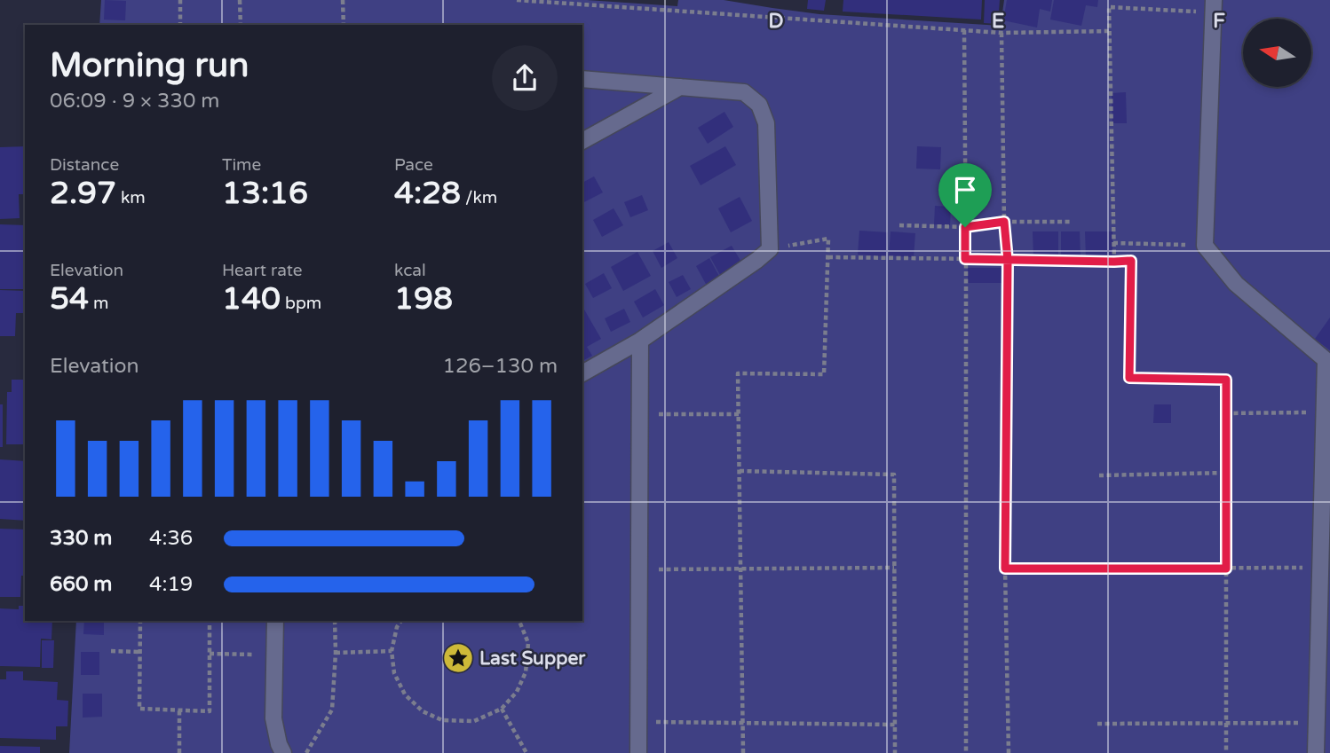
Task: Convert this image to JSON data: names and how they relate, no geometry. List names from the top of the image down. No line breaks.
{"places":{"place":["Last Supper"]},"north":"left","page":{"heading":["Morning run","06:09 · 9 × 330 m"],"stats":[["Distance","2.97 km"],["Time","13:16"],["Pace","4:28 /km"],["Elevation","54 m"],["Heart rate","140 bpm"],["kcal","198"]],"chart":["Elevation","126–130 m"],"list":[{"name":"330 m","note":"4:36"},{"name":"660 m","note":"4:19"}]},"grid":{"columns":["D","E","F"]}}
